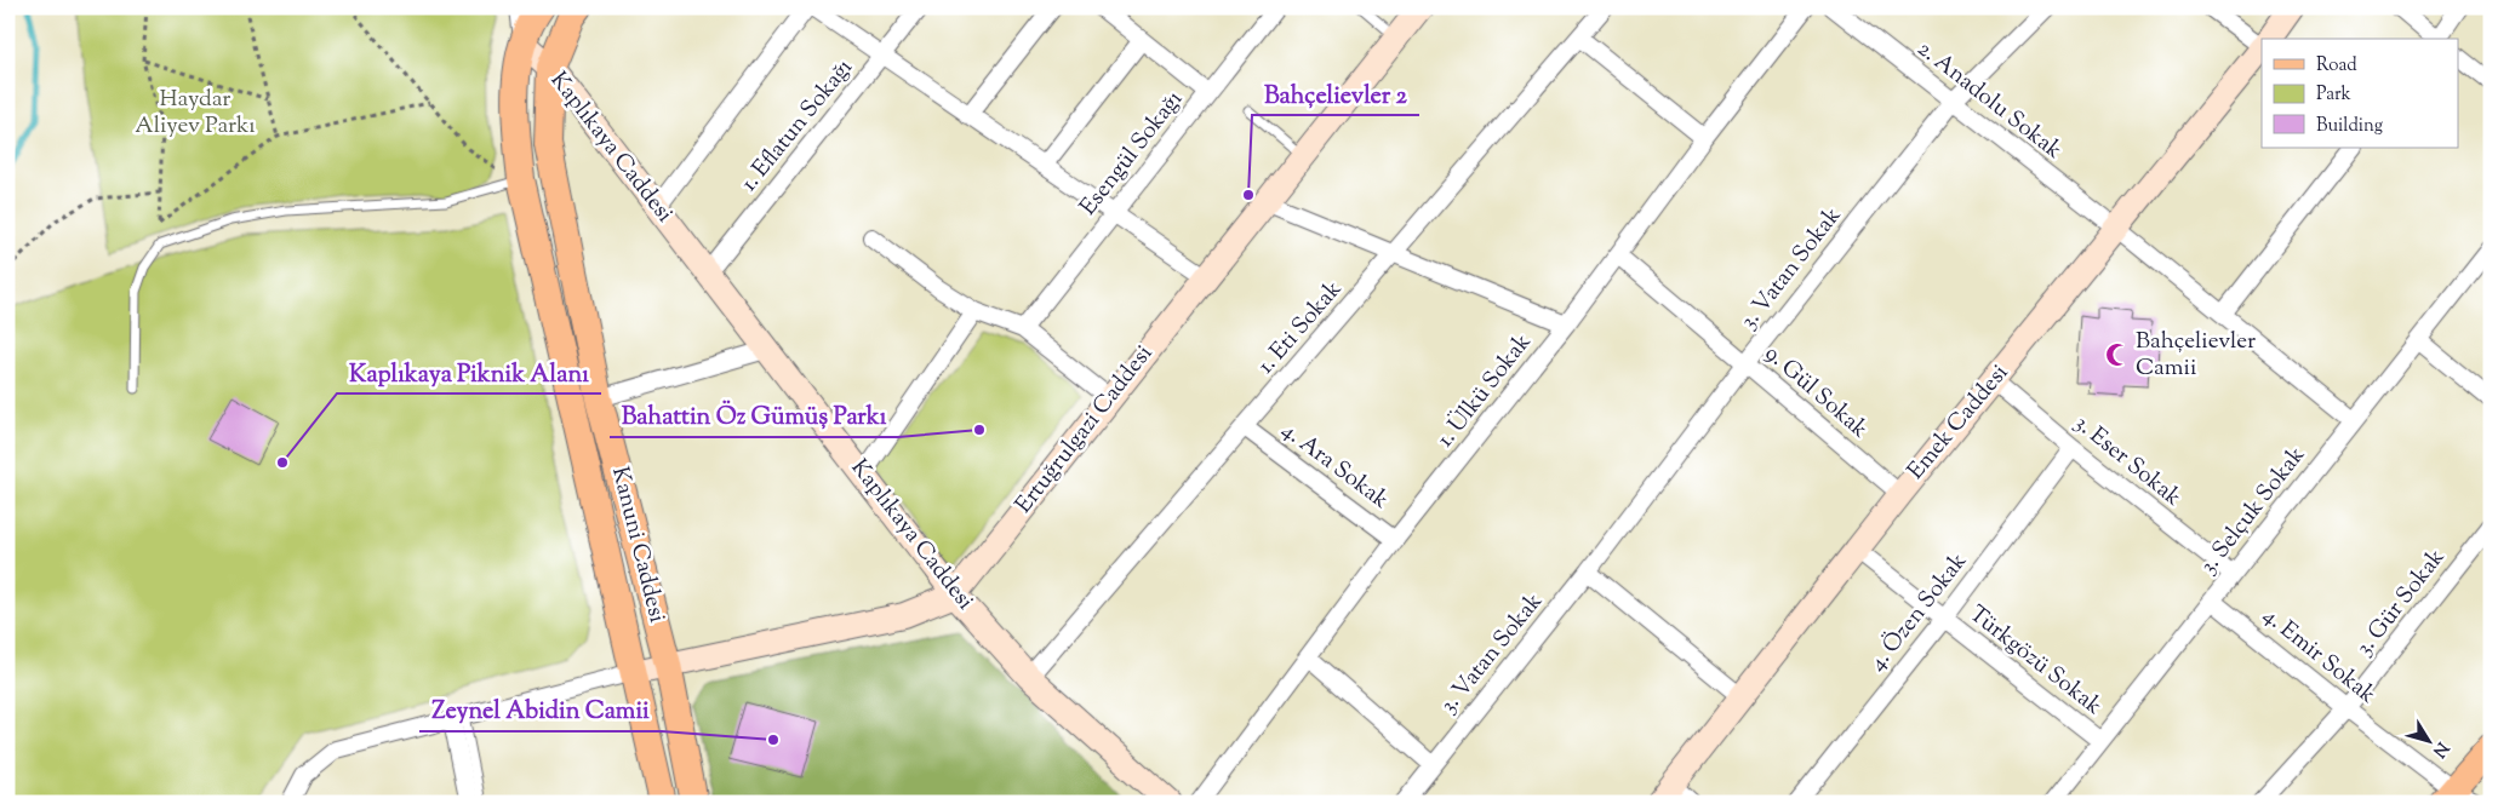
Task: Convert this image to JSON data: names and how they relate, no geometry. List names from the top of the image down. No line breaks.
{"streets":{"main road":["Kaplıkaya Caddesi","Emek Caddesi","Ertuğrulgazi Caddesi","Kanuni Caddesi"],"street":["2. Anadolu Sokak","1. Eflatun Sokağı","Esengül Sokağı","3. Vatan Sokak","1. Eti Sokak","1. Ülkü Sokak","9. Gül Sokak","3. Eser Sokak","4. Ara Sokak","3. Selçuk Sokak","3. Gür Sokak","4. Özen Sokak","4. Emir Sokak","Türkgözü Sokak"]},"crossings":[["2. Anadolu Sokak","3. Vatan Sokak"],["2. Anadolu Sokak","Emek Caddesi"],["2. Anadolu Sokak","3. Selçuk Sokak"],["1. Eflatun Sokağı","Kaplıkaya Caddesi"],["Kaplıkaya Caddesi","1. Eti Sokak"],["Kaplıkaya Caddesi","Ertuğrulgazi Caddesi"],["Kaplıkaya Caddesi","Kanuni Caddesi"],["3. Vatan Sokak","9. Gül Sokak"],["1. Eti Sokak","4. Ara Sokak"],["1. Ülkü Sokak","9. Gül Sokak"],["1. Ülkü Sokak","4. Ara Sokak"],["9. Gül Sokak","Emek Caddesi"],["Emek Caddesi","3. Eser Sokak"],["Emek Caddesi","Türkgözü Sokak"],["Ertuğrulgazi Caddesi","Kanuni Caddesi"],["3. Eser Sokak","3. Selçuk Sokak"],["3. Eser Sokak","4. Özen Sokak"],["3. Selçuk Sokak","4. Emir Sokak"],["3. Selçuk Sokak","Türkgözü Sokak"],["3. Gür Sokak","4. Emir Sokak"],["4. Özen Sokak","Türkgözü Sokak"]],"parks":["Haydar Aliyev Parkı"],"places":{"other":["Bahçelievler 2","Bahattin Öz Gümüş Parkı","Kaplıkaya Piknik Alanı","Zeynel Abidin Camii"],"mosque":["Bahçelievler Camii"]},"legend":["Road","Park","Building"],"north":"bottom right"}
